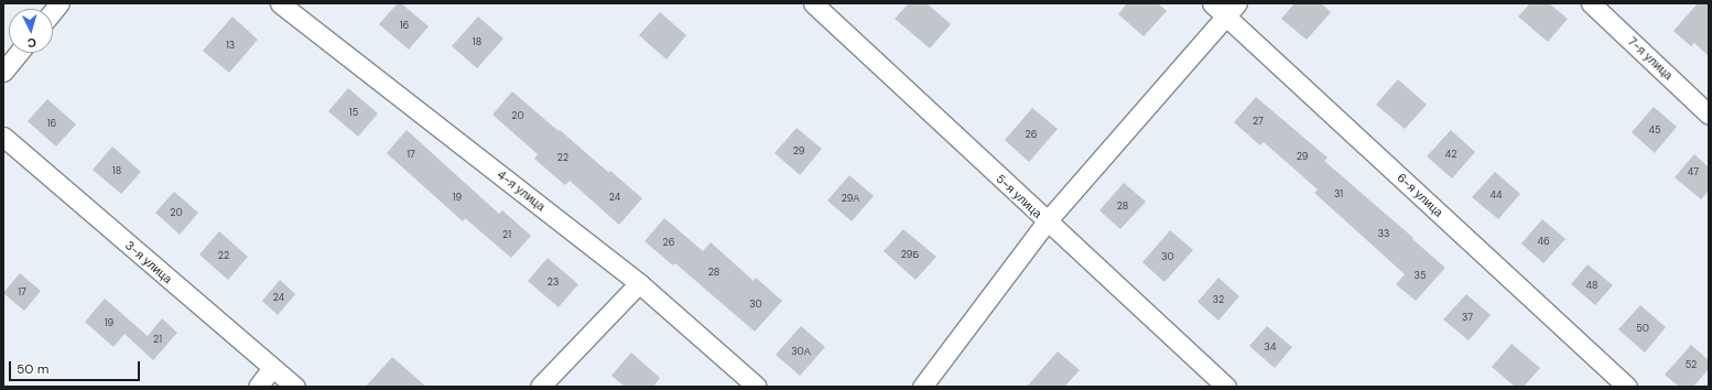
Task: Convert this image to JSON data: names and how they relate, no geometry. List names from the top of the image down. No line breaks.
{"streets":{"street":["7-я улица","4-я улица","6-я улица","5-я улица","3-я улица"]},"house_numbers":["16","18","13","15","20","27","16","45","26","29","17","42","29","22","18","47","31","44","19","24","29А","28","20","33","21","46","26","29Б","22","30","28","35","23","48","17","24","32","30","37","19","50","21","34","30А","52"],"scale_bar":"50 m","north":"bottom"}
